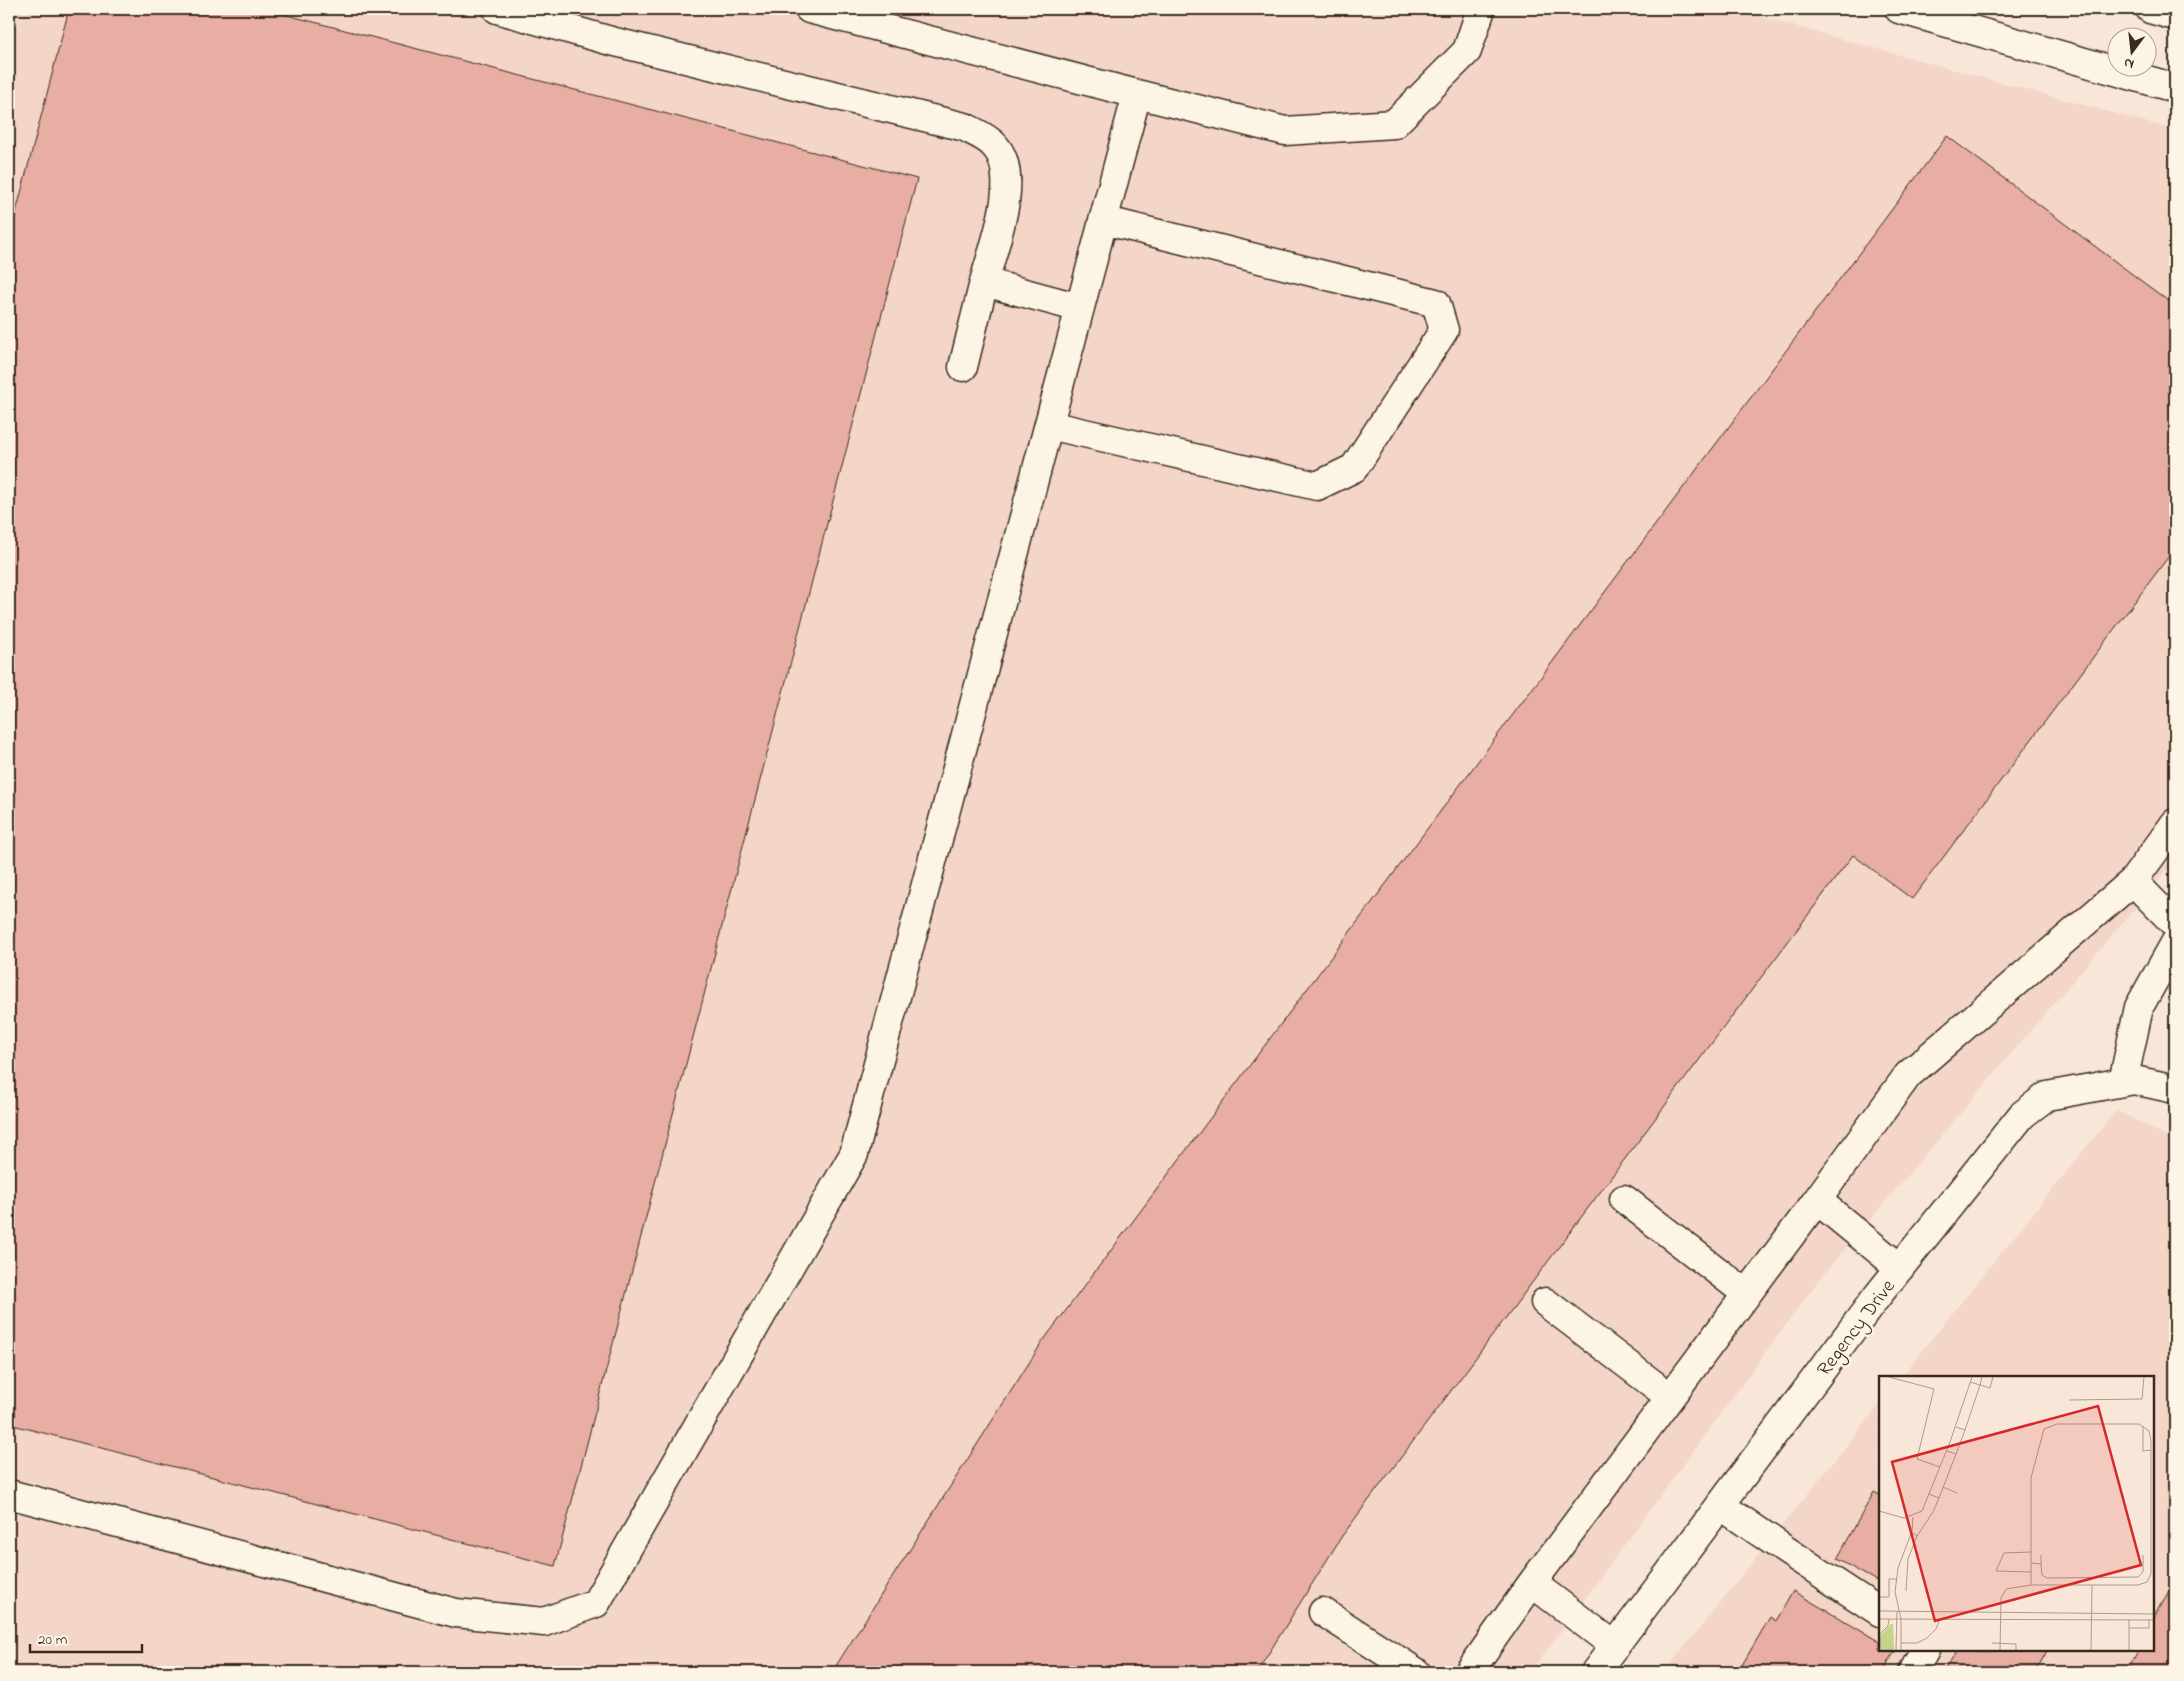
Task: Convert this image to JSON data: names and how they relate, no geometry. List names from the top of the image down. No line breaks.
{"streets":{"street":["Regency Drive"]},"scale_bar":"20 m","north":"bottom"}
